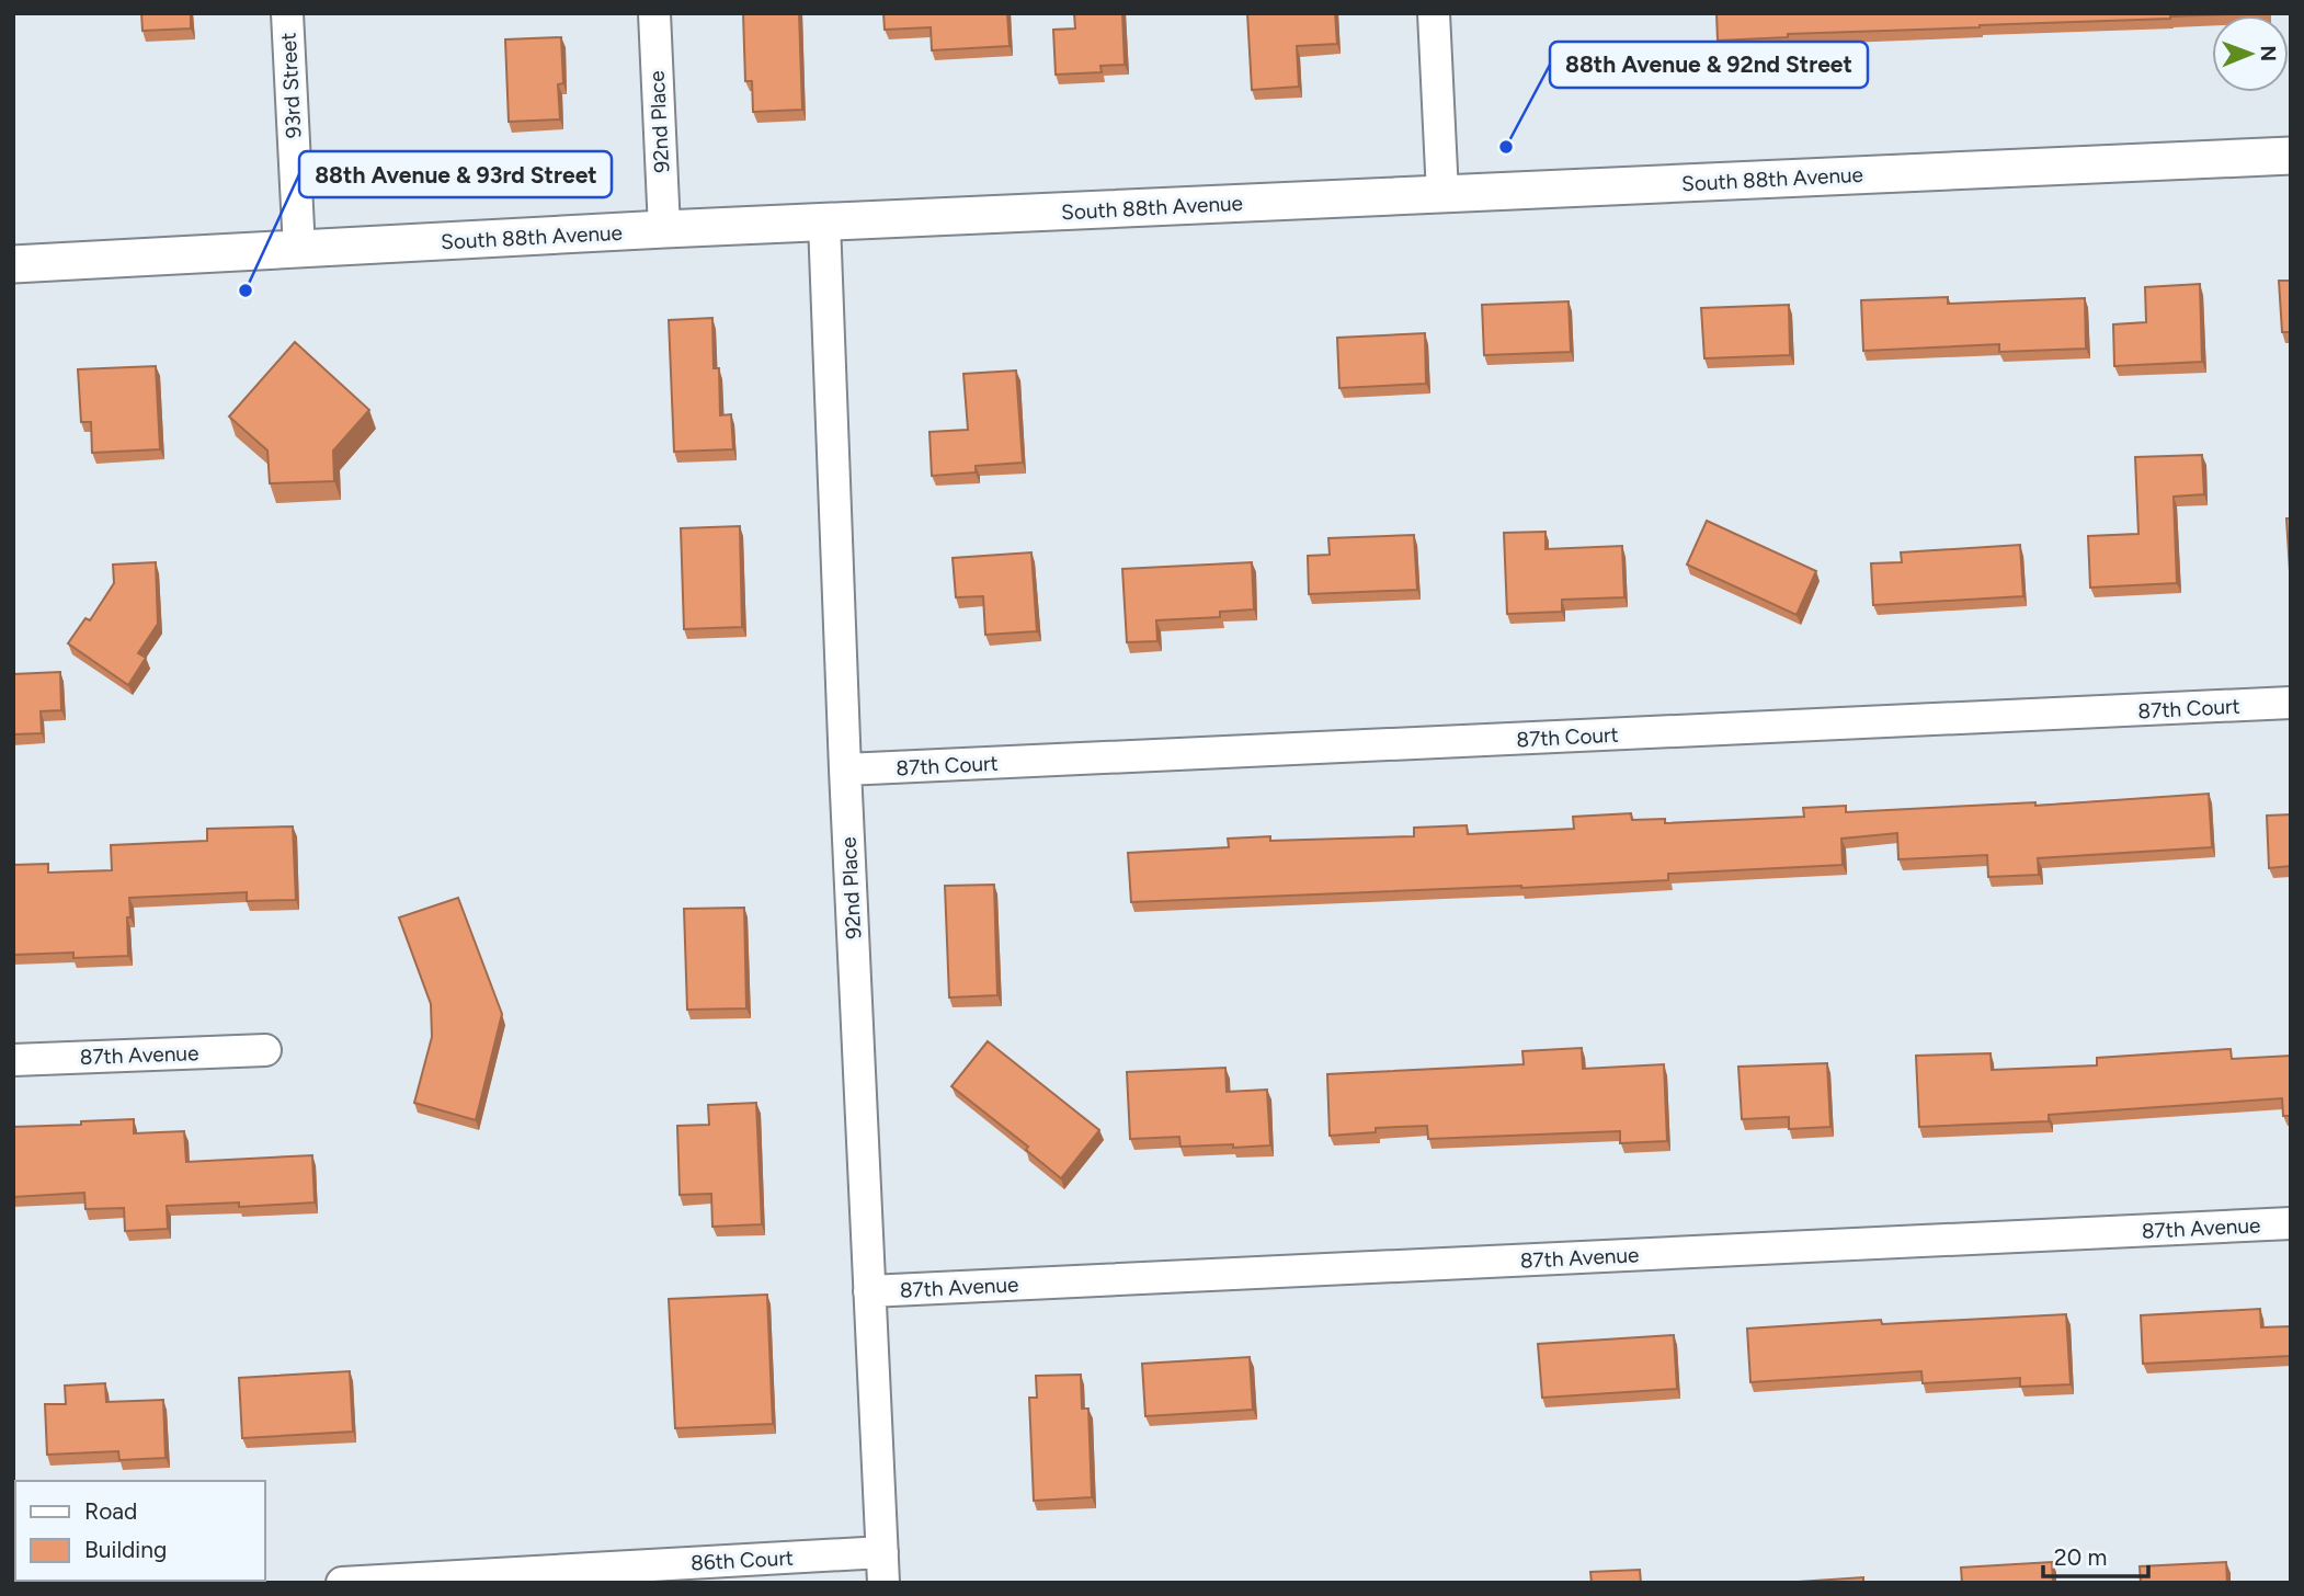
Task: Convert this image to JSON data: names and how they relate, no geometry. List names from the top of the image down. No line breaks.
{"streets":{"street":["93rd Street","92nd Place","South 88th Avenue","87th Court","87th Avenue","86th Court"]},"crossings":[["93rd Street","South 88th Avenue"],["92nd Place","South 88th Avenue"],["92nd Place","87th Court"],["92nd Place","87th Avenue"],["92nd Place","86th Court"]],"places":["88th Avenue & 92nd Street","88th Avenue & 93rd Street"],"legend":["Road","Building"],"scale_bar":"20 m","north":"right"}
